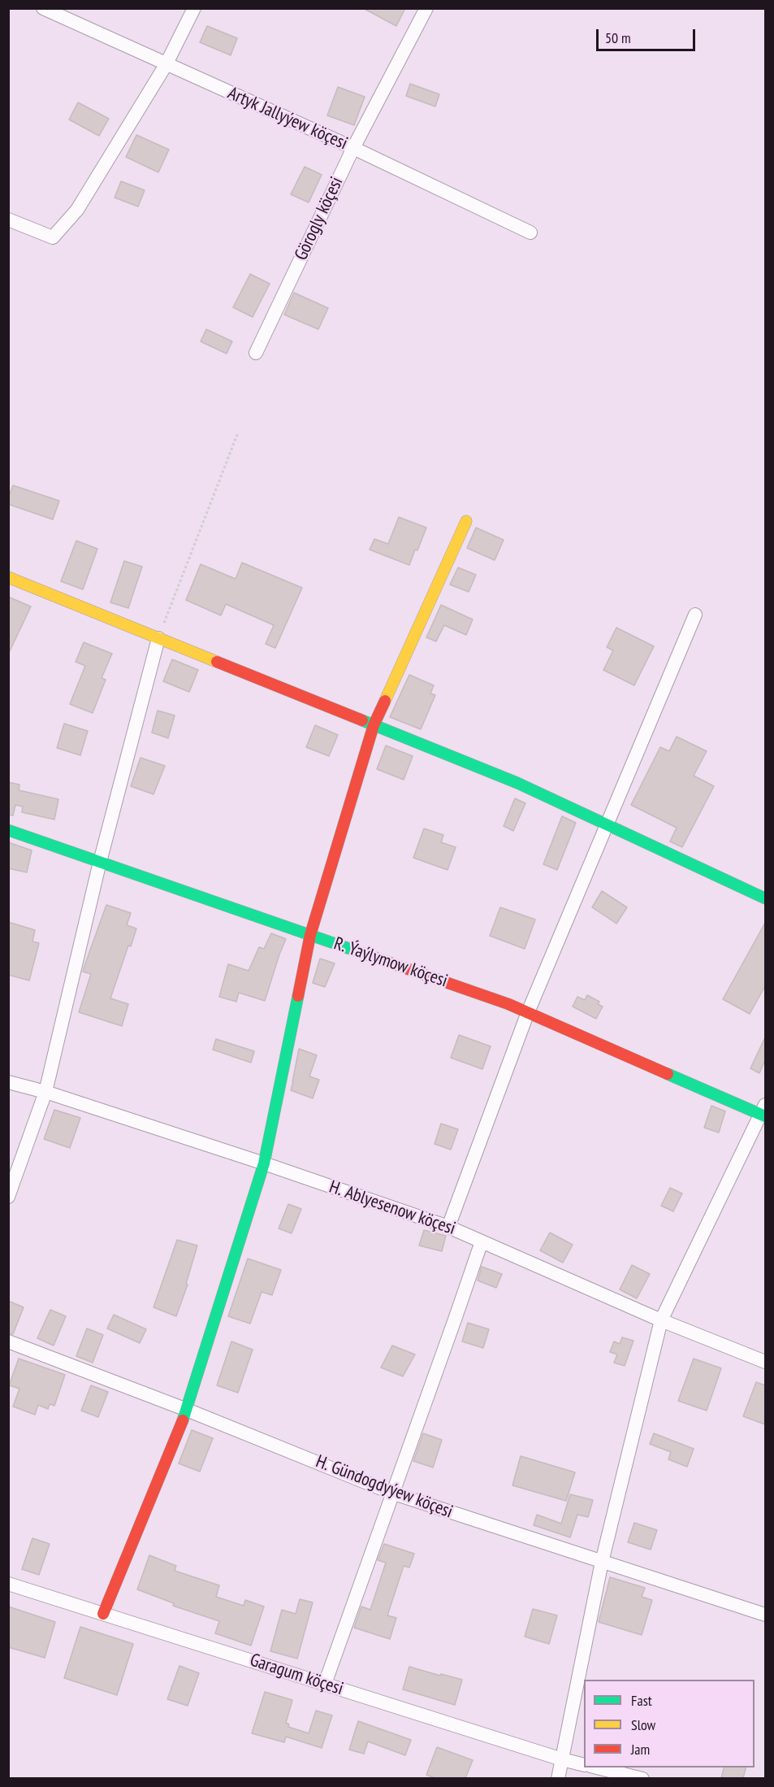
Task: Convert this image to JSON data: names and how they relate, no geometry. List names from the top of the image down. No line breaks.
{"streets":{"street":["Artyk Jallyýew köçesi","Görogly köçesi","R. Ýaýlymow köçesi","H. Ablyesenow köçesi","H. Gündogdyýew köçesi","Garagum köçesi"]},"crossings":[["Artyk Jallyýew köçesi","Görogly köçesi"]],"legend":["Fast","Slow","Jam"],"scale_bar":"50 m"}
